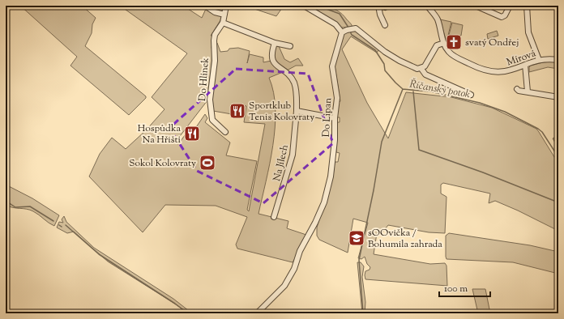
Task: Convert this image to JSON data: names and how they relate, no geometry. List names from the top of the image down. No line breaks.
{"streets":{"street":["Mírová","Do Hlinek","Do Lipan","Na Jílech"]},"water":["Říčanský potok"],"places":{"church":["svatý Ondřej"],"restaurant":["Sportklub Tenis Kolovraty","Hospůdka Na Hřišti"],"sports":["Sokol Kolovraty"],"school or university":["sOOvička / Bohumila zahrada"]},"scale_bar":"100 m"}
